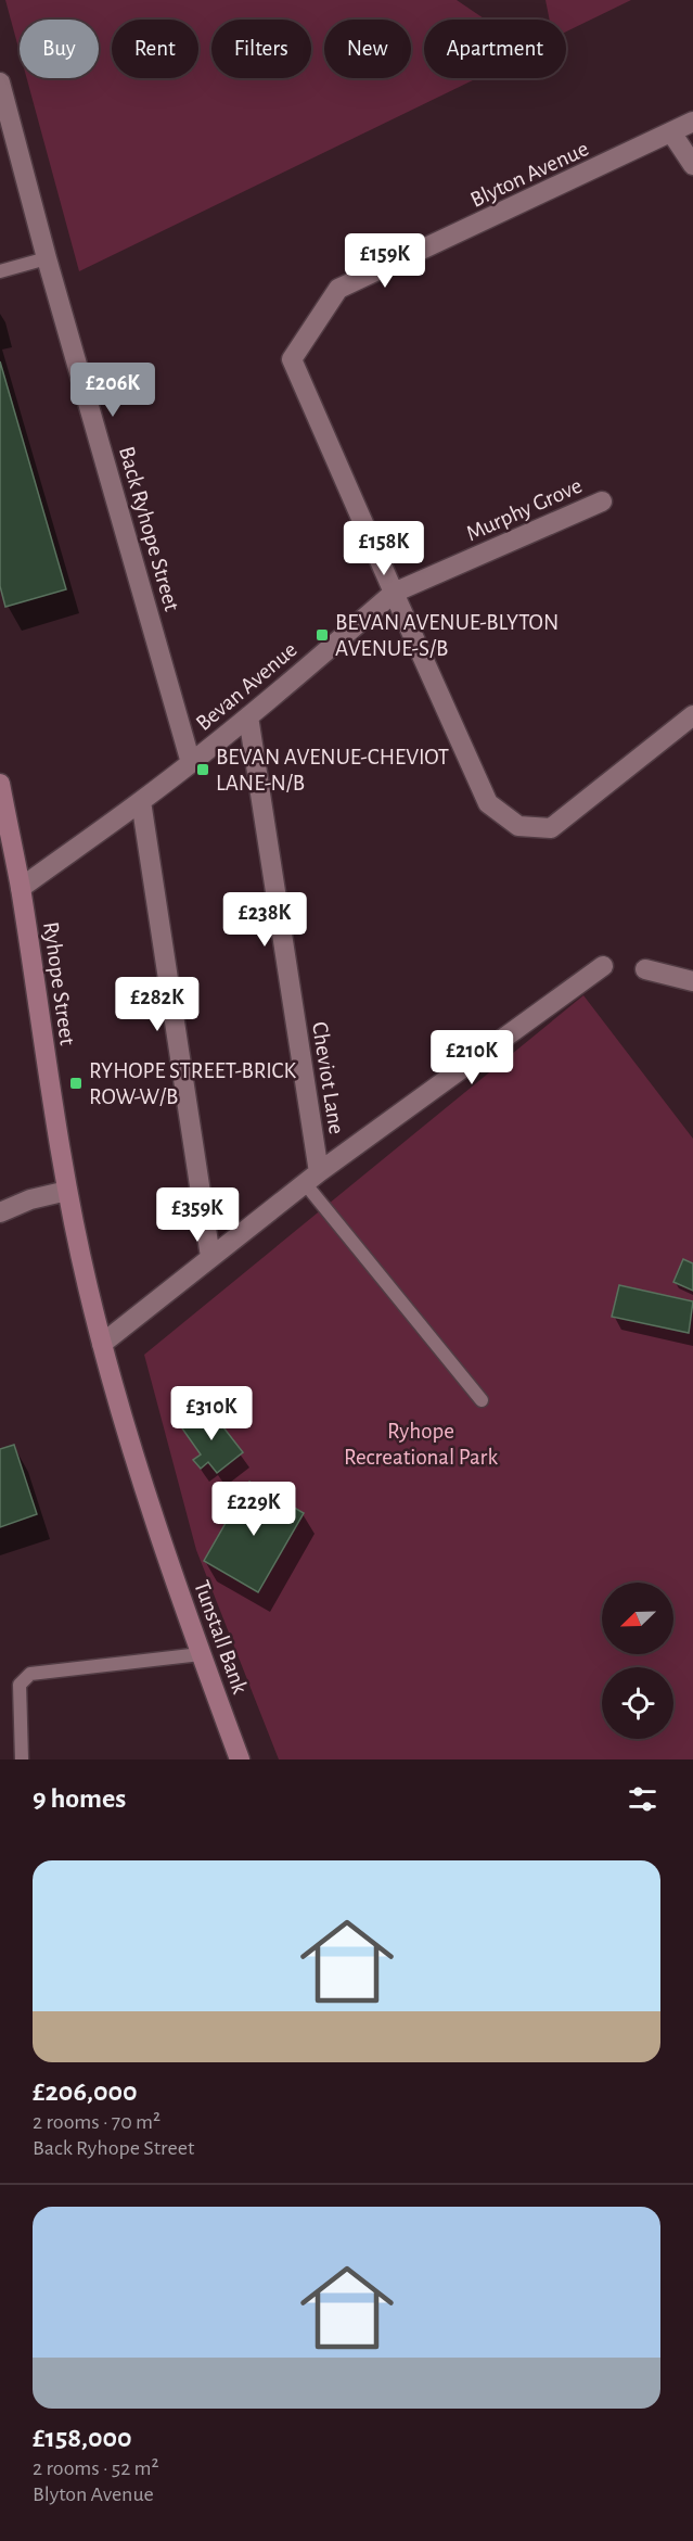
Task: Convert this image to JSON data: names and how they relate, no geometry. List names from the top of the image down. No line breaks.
{"streets":{"main road":["Ryhope Street","Tunstall Bank"],"street":["Blyton Avenue","Murphy Grove","Back Ryhope Street","Bevan Avenue","Cheviot Lane"]},"crossings":[["Blyton Avenue","Murphy Grove"],["Blyton Avenue","Bevan Avenue"],["Murphy Grove","Bevan Avenue"],["Back Ryhope Street","Bevan Avenue"],["Bevan Avenue","Ryhope Street"],["Bevan Avenue","Cheviot Lane"],["Ryhope Street","Tunstall Bank"]],"parks":["Ryhope Recreational Park"],"places":{"transit":["BEVAN AVENUE-BLYTON AVENUE-S/B","BEVAN AVENUE-CHEVIOT LANE-N/B","RYHOPE STREET-BRICK ROW-W/B"]},"north":"bottom left","page":{"chip":["Buy","Rent","Filters","New","Apartment"],"price":["£159K","£206K","£158K","£238K","£282K","£210K","£359K","£310K","£229K"],"heading":"9 homes","list":[{"name":"£206,000","note":"2 rooms · 70 m² · Back Ryhope Street"},{"name":"£158,000","note":"2 rooms · 52 m² · Blyton Avenue"}]}}
